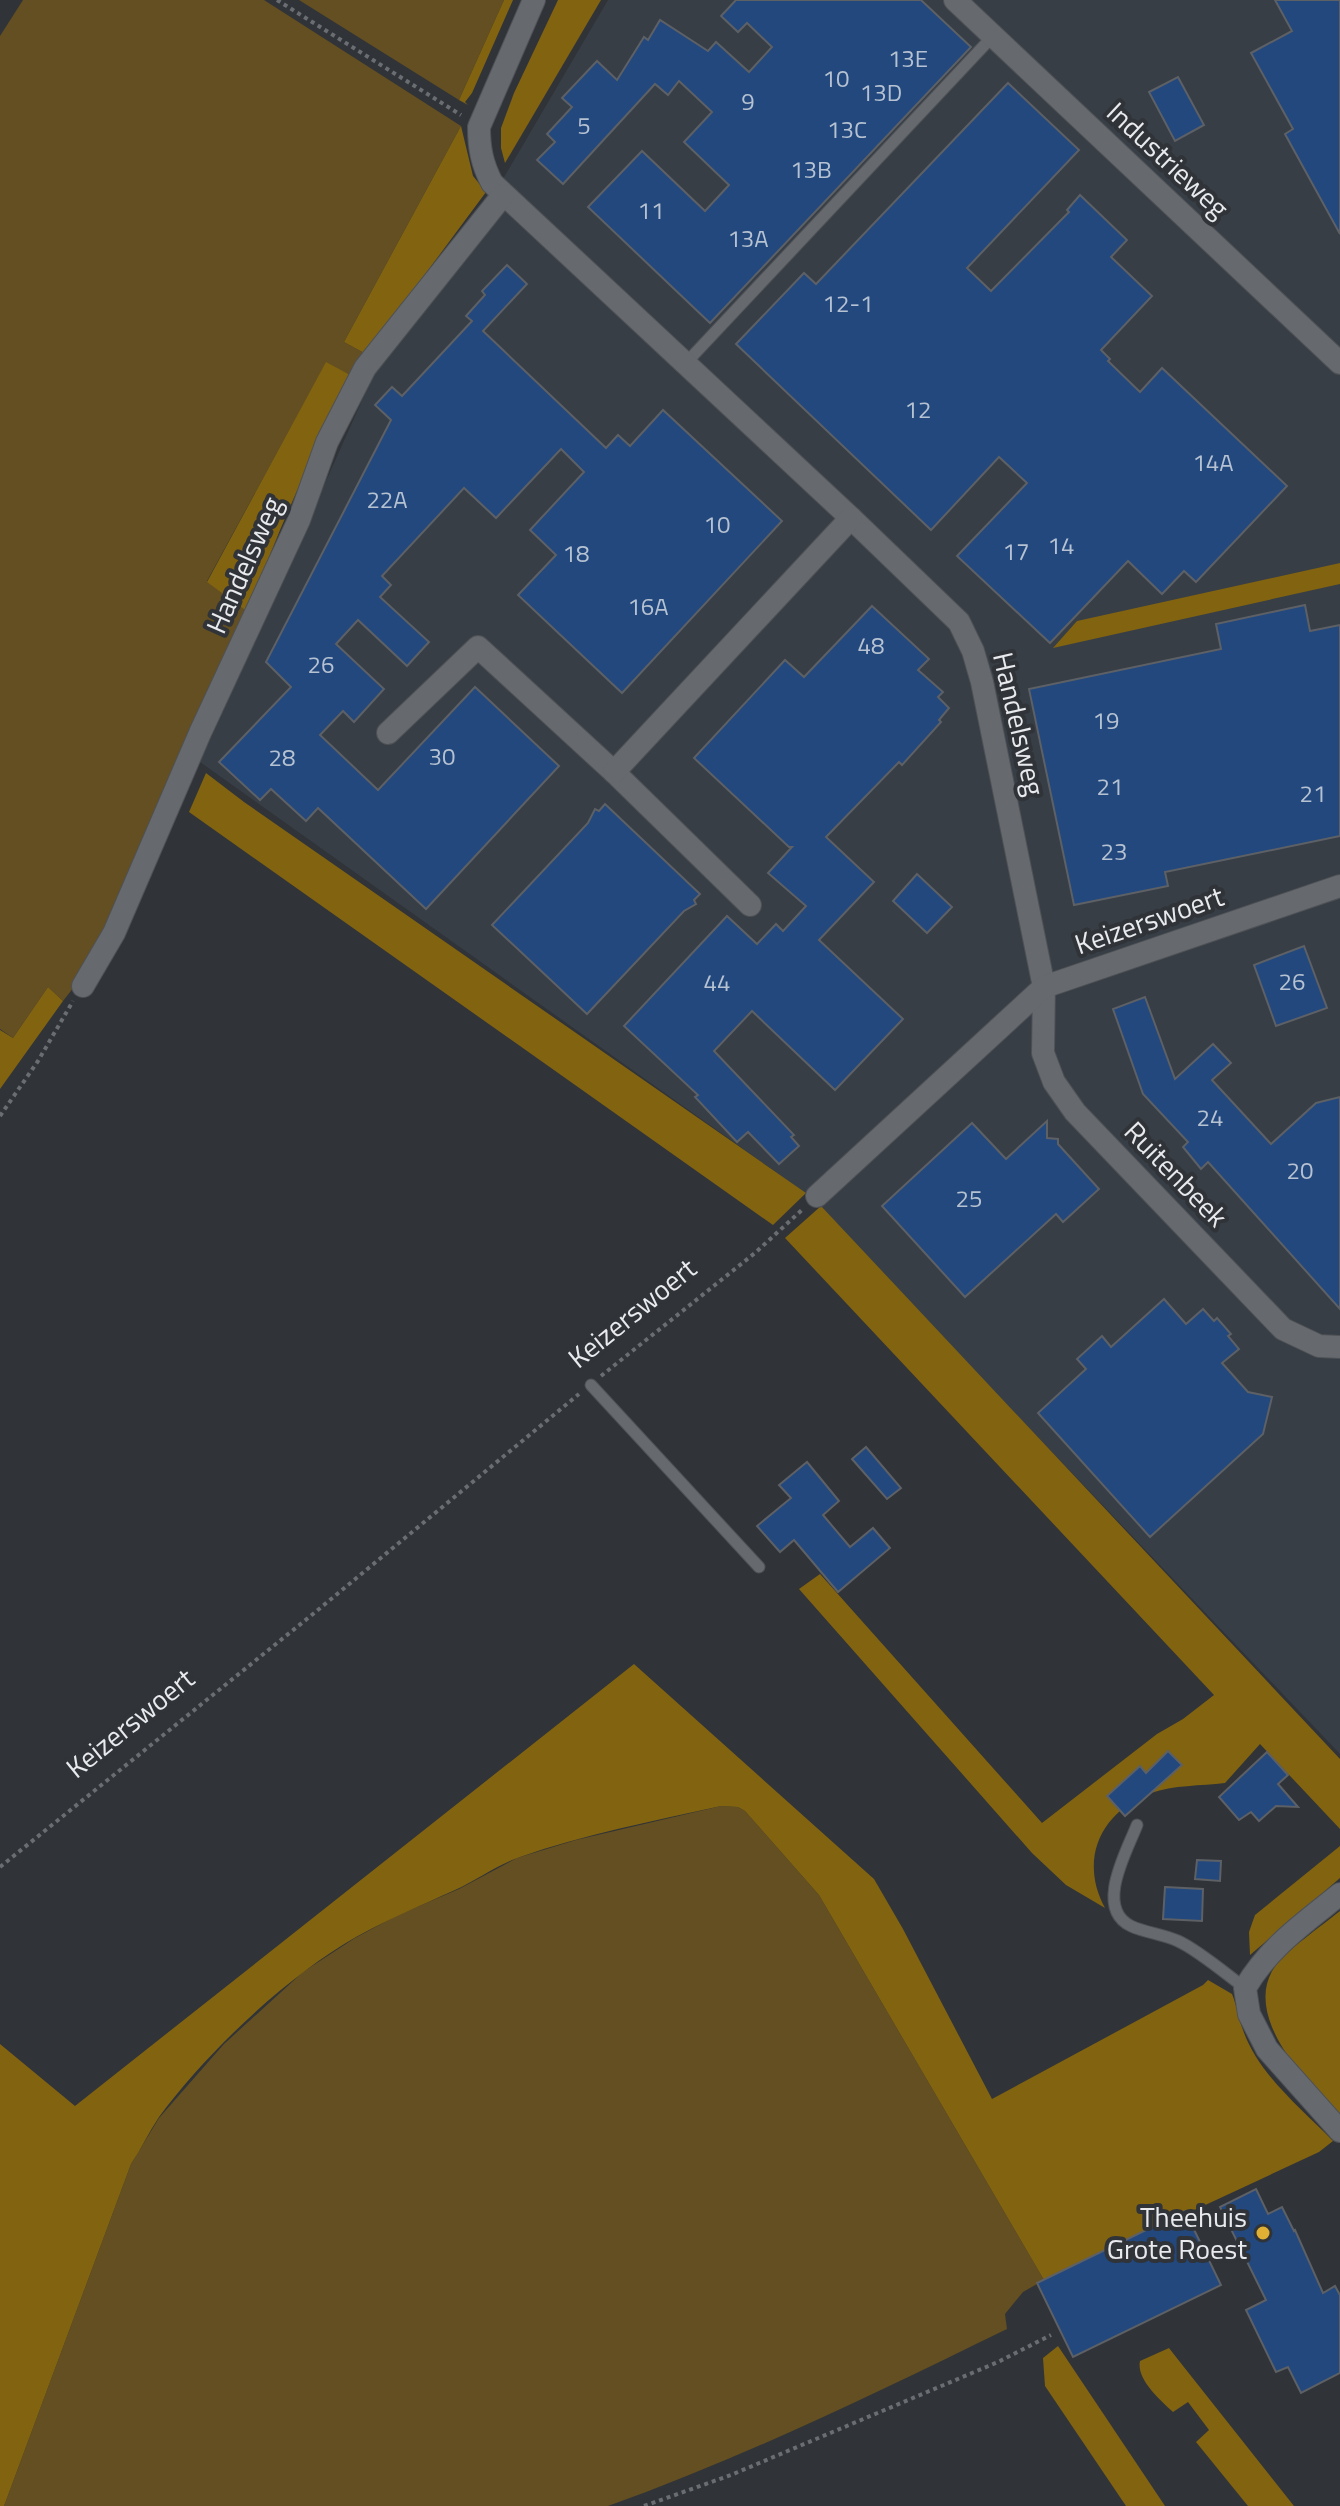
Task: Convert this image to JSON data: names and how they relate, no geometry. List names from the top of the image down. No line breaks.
{"streets":{"street":["Industrieweg","Handelsweg","Keizerswoert","Ruitenbeek"]},"crossings":[["Handelsweg","Keizerswoert"],["Handelsweg","Ruitenbeek"],["Keizerswoert","Ruitenbeek"]],"places":["Theehuis Grote Roest"],"house_numbers":["13E","10","13D","9","5","13C","13B","11","13A","12-1","12","14A","22A","10","14","17","18","16A","48","26","19","30","28","21","21","23","26","44","24","20","25"]}
